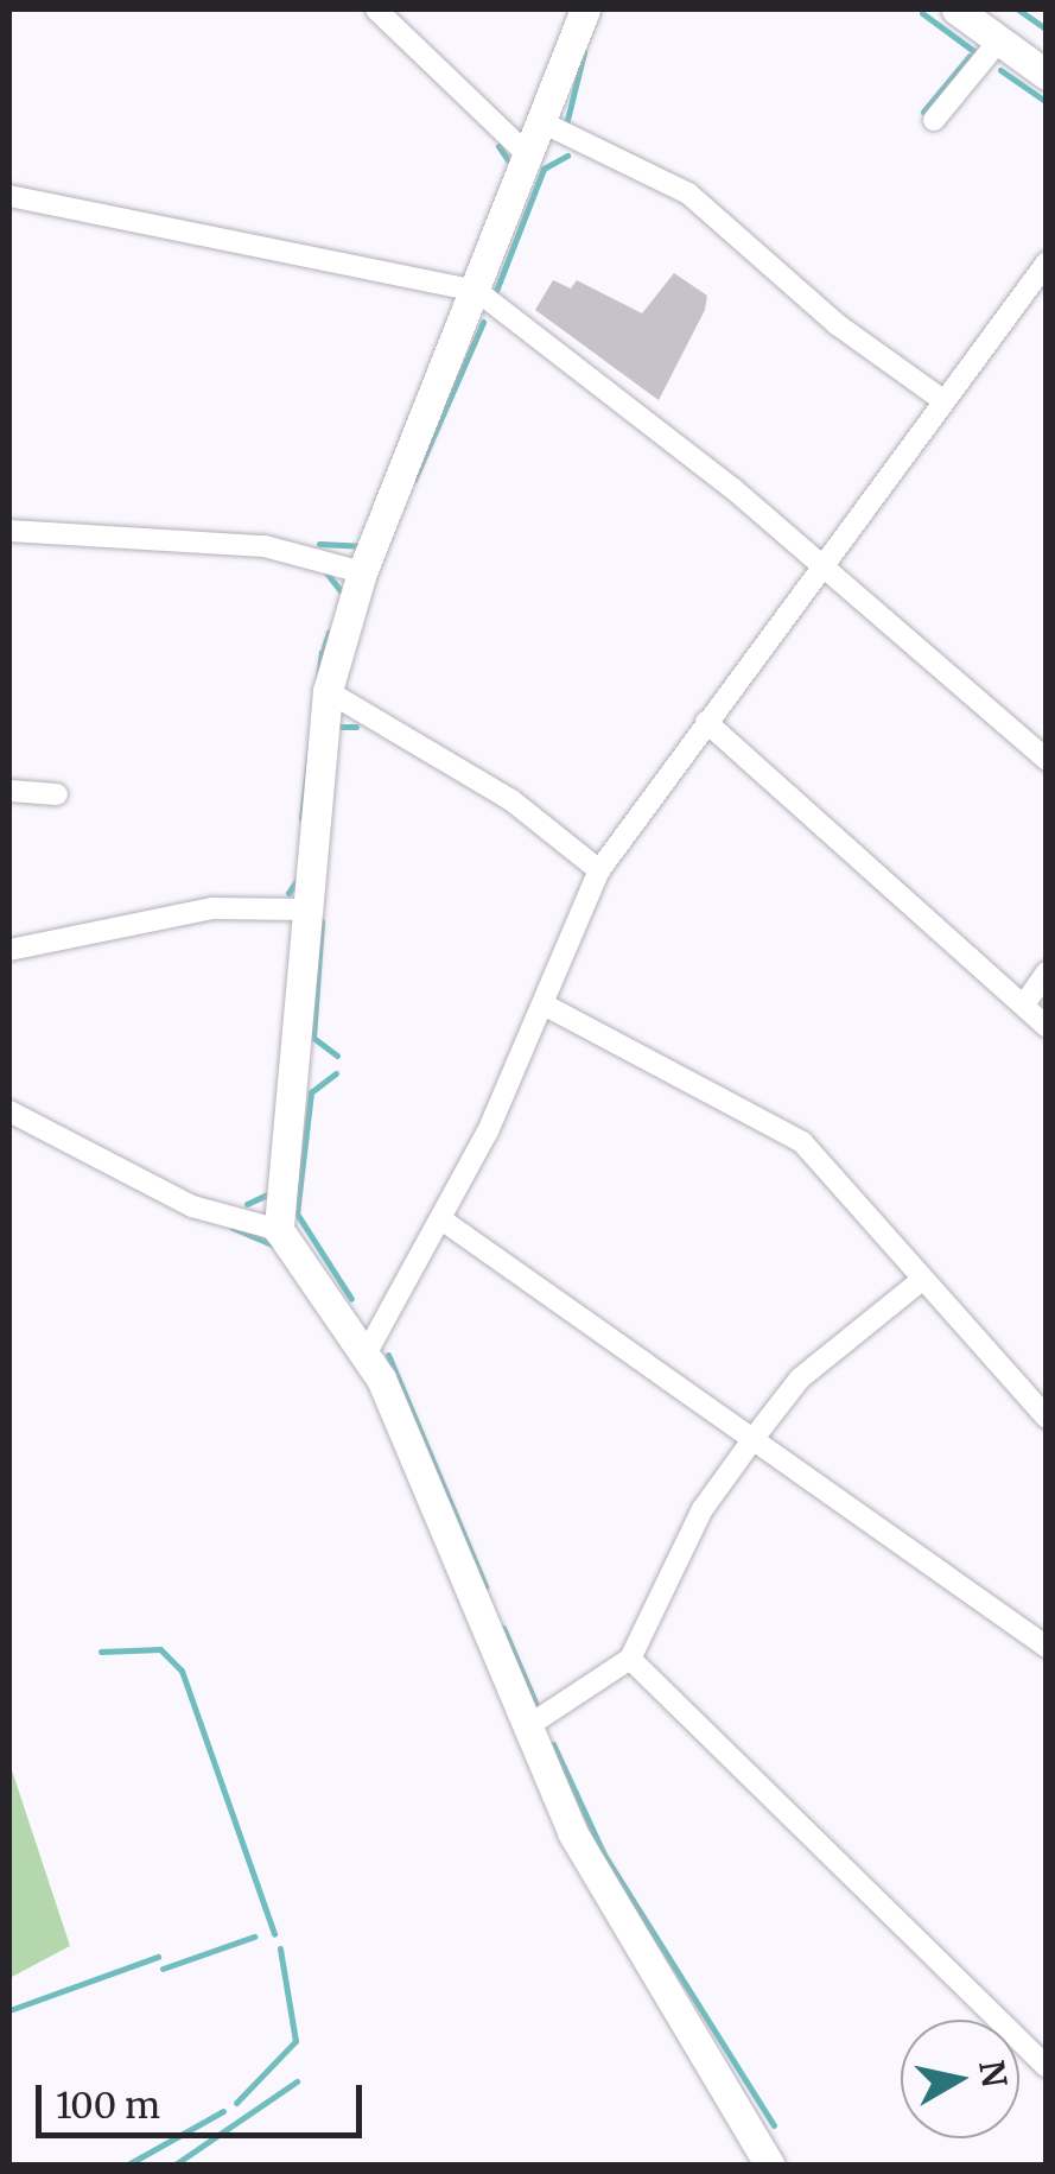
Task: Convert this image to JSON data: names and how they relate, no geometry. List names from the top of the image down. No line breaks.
{"scale_bar":"100 m","north":"right"}
